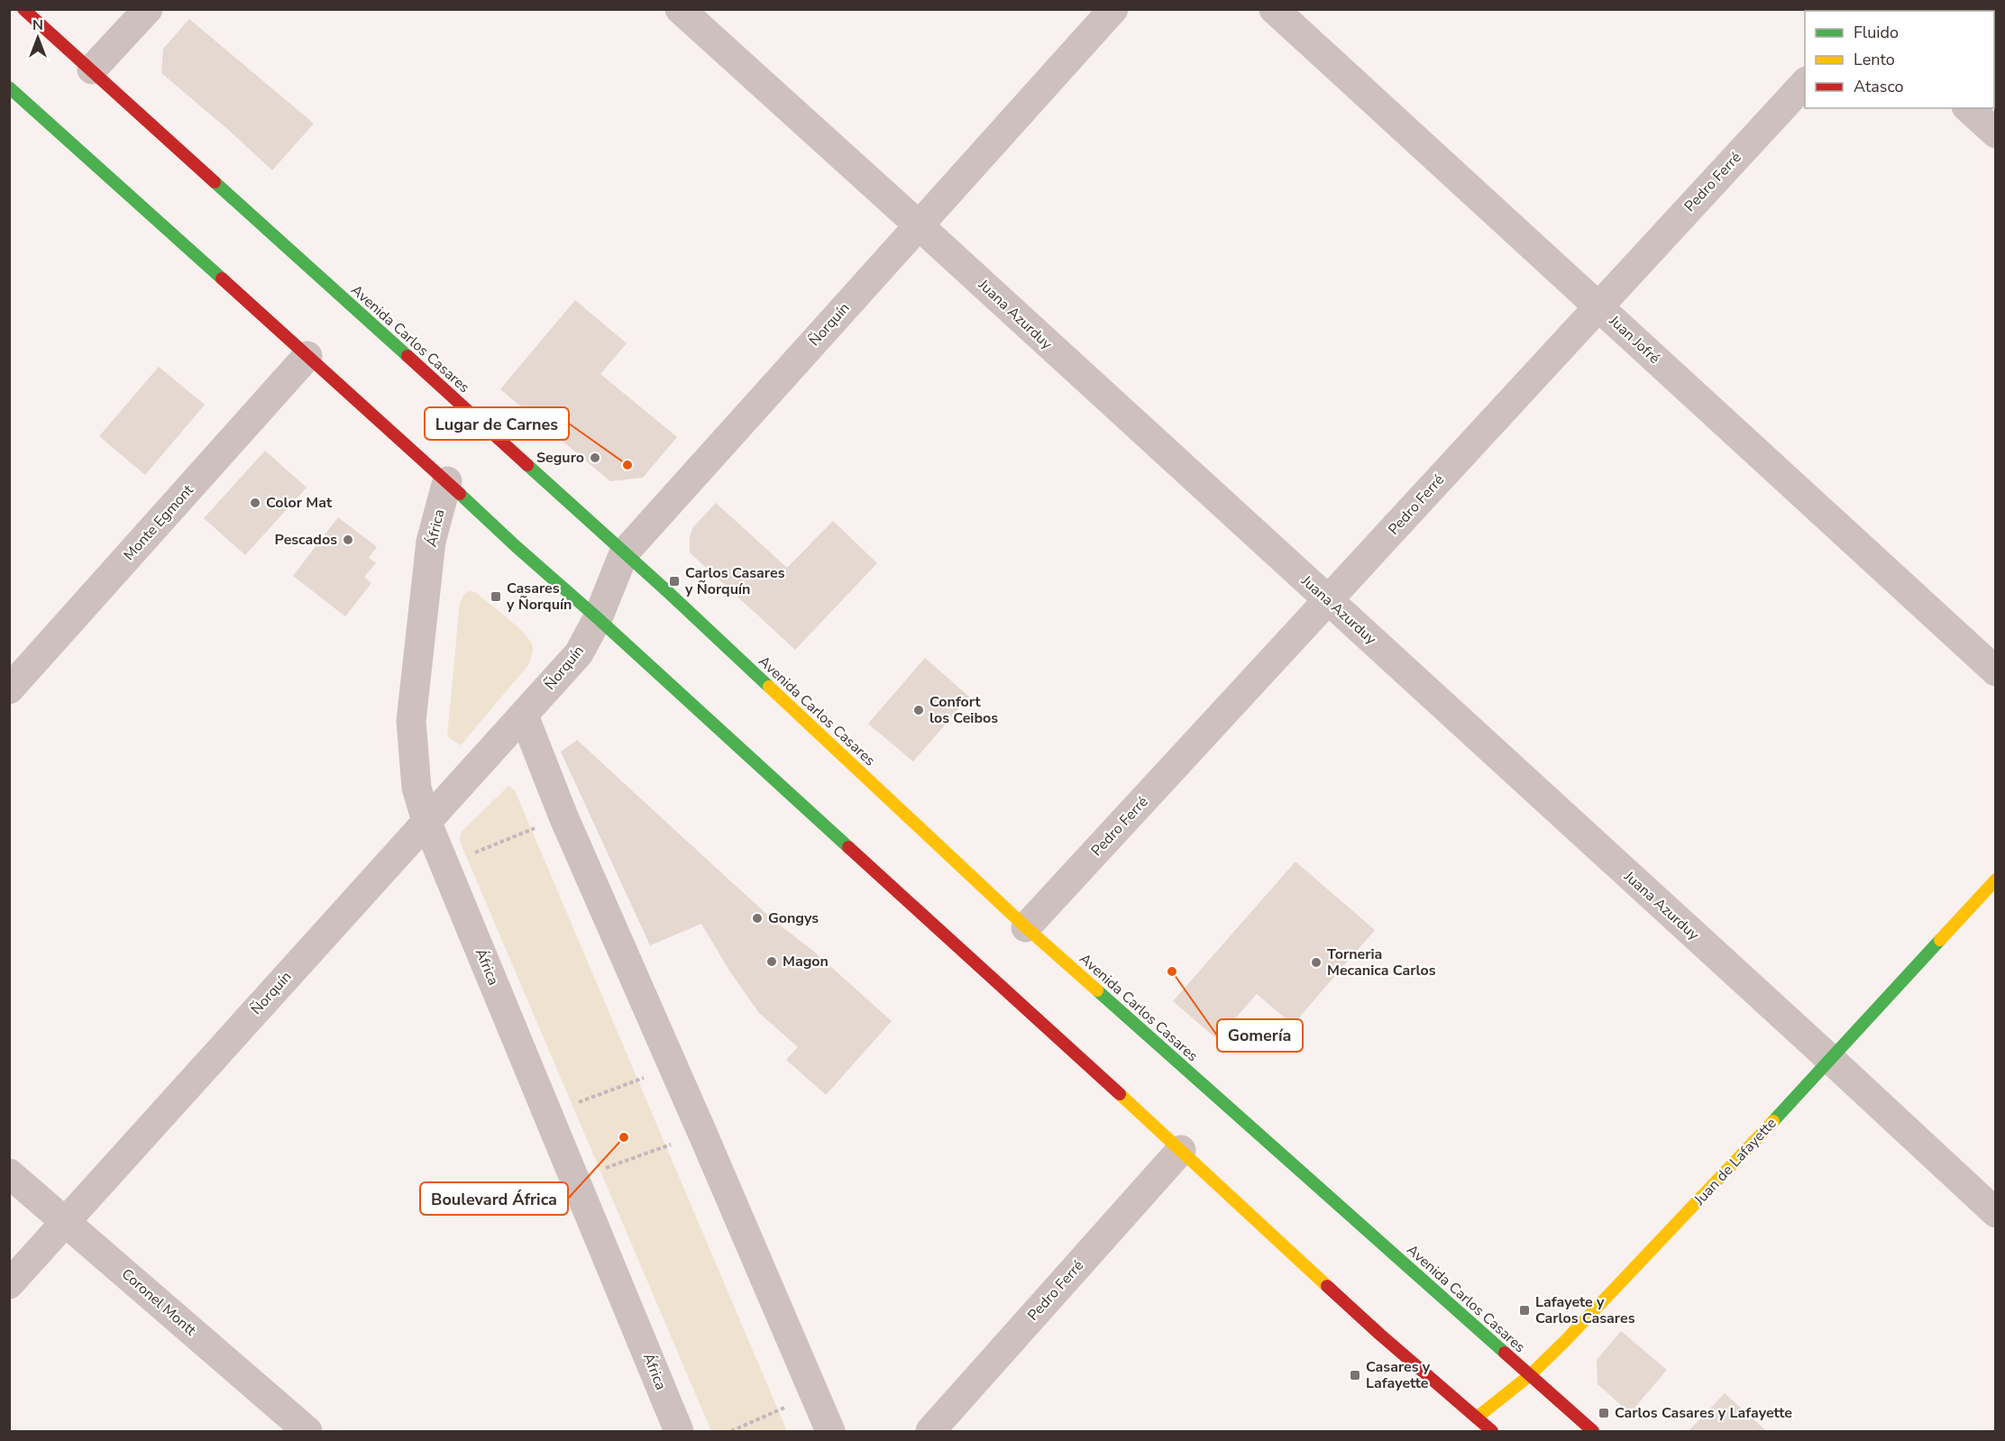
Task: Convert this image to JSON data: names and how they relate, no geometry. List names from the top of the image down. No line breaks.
{"streets":{"main road":["Avenida Carlos Casares","Juan de Lafayette"],"street":["Pedro Ferré","Juana Azurduy","Ñorquín","Juan Jofré","Monte Egmont","África","Coronel Montt"]},"crossings":[["Pedro Ferré","Juana Azurduy"],["Pedro Ferré","Avenida Carlos Casares"],["Pedro Ferré","Juan Jofré"],["Juana Azurduy","Ñorquín"],["Juana Azurduy","Juan de Lafayette"],["Ñorquín","Avenida Carlos Casares"],["Ñorquín","África"],["Ñorquín","Coronel Montt"],["Avenida Carlos Casares","Juan de Lafayette"]],"places":{"other":["Seguro","Lugar de Carnes","Color Mat","Pescados","Confort los Ceibos","Gongys","Magon","Torneria Mecanica Carlos","Gomería","Boulevard África"],"transit":["Carlos Casares y Ñorquín","Casares y Ñorquín","Lafayete y Carlos Casares","Casares y Lafayette","Carlos Casares y Lafayette"]},"legend":["Fluido","Lento","Atasco"],"north":"top"}
